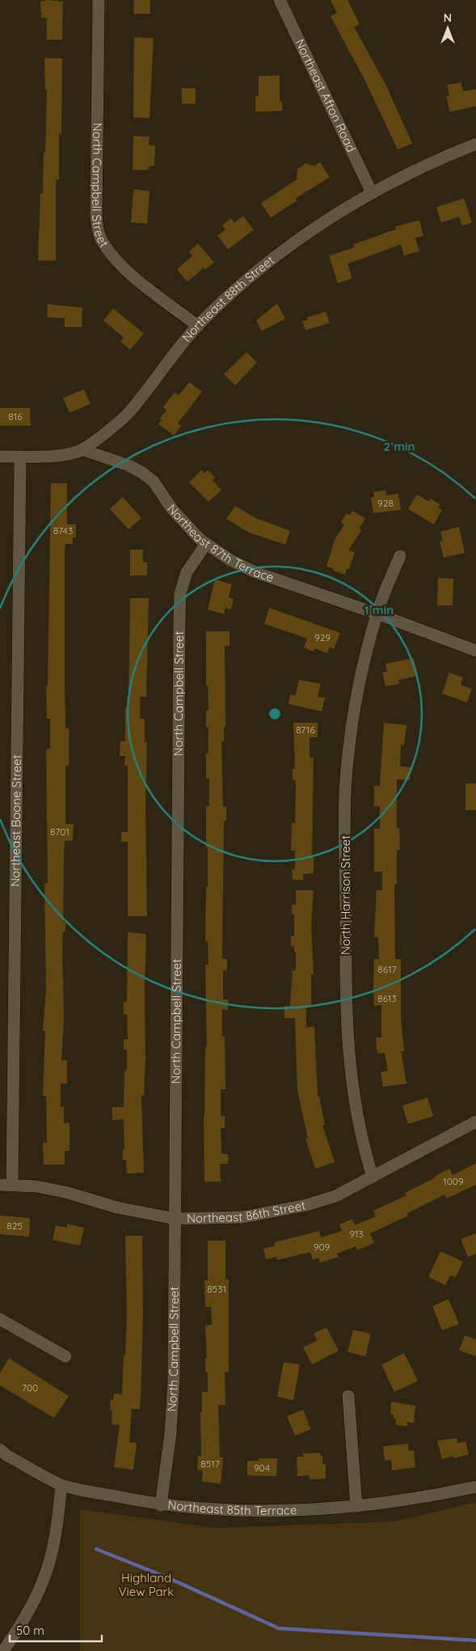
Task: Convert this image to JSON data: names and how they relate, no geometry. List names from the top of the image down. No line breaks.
{"streets":{"street":["Northeast Afton Road","North Campbell Street","Northeast 88th Street","Northeast 87th Terrace","Northeast Boone Street","North Harrison Street","Northeast 86th Street","Northeast 85th Terrace"]},"crossings":[["Northeast Afton Road","Northeast 88th Street"],["North Campbell Street","Northeast 88th Street"],["North Campbell Street","Northeast 87th Terrace"],["North Campbell Street","Northeast 86th Street"],["North Campbell Street","Northeast 85th Terrace"],["Northeast 88th Street","Northeast 87th Terrace"],["Northeast 88th Street","Northeast Boone Street"],["Northeast 87th Terrace","North Harrison Street"],["Northeast Boone Street","Northeast 86th Street"],["North Harrison Street","Northeast 86th Street"]],"parks":["Highland View Park"],"house_numbers":["816","928","8743","929","8716","8701","8617","8613","1009","825","913","909","8531","700","8517","904"],"scale_bar":"50 m","north":"top","rings":["2 min","1 min"]}
